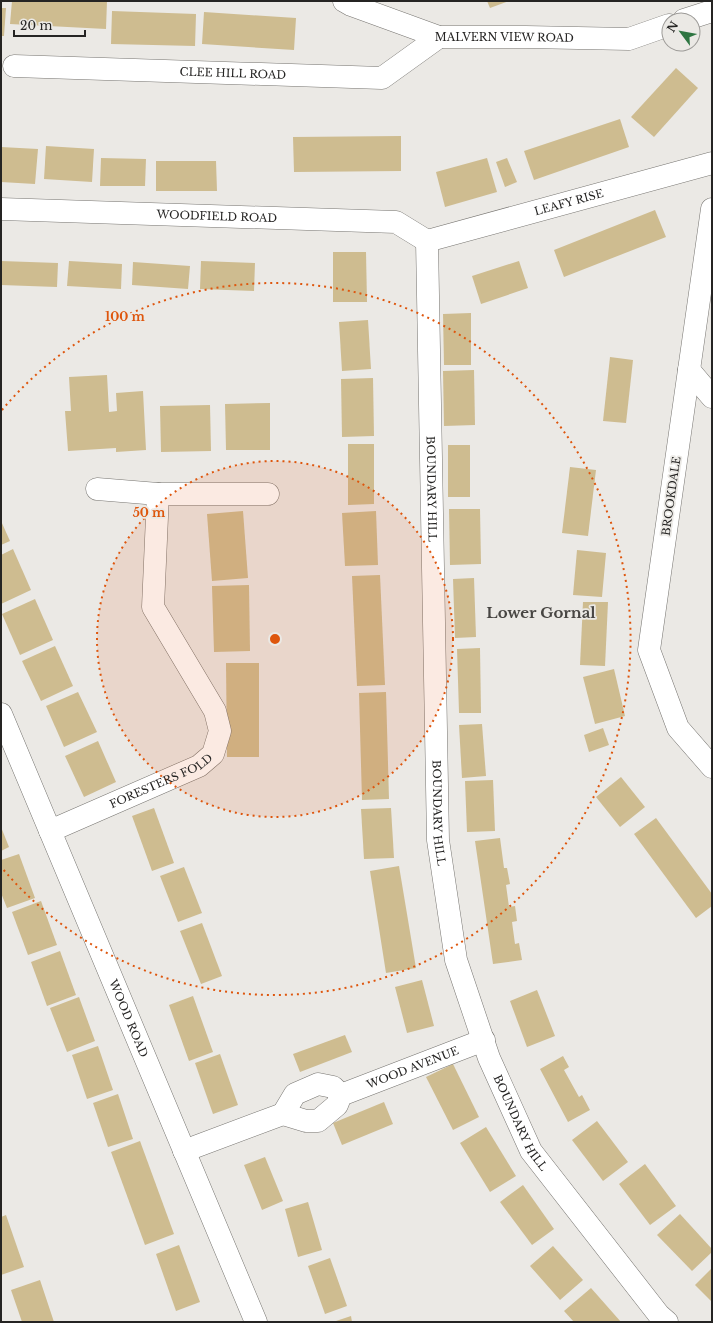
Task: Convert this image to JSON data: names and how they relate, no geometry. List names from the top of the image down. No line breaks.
{"streets":{"street":["MALVERN VIEW ROAD","CLEE HILL ROAD","LEAFY RISE","WOODFIELD ROAD","BOUNDARY HILL","BROOKDALE","FORESTERS FOLD","WOOD ROAD","WOOD AVENUE"]},"crossings":[["MALVERN VIEW ROAD","CLEE HILL ROAD"],["LEAFY RISE","WOODFIELD ROAD"],["LEAFY RISE","BOUNDARY HILL"],["WOODFIELD ROAD","BOUNDARY HILL"],["BOUNDARY HILL","WOOD AVENUE"],["FORESTERS FOLD","WOOD ROAD"]],"districts":["Lower Gornal"],"scale_bar":"20 m","north":"top left","rings":["100 m","50 m"]}
